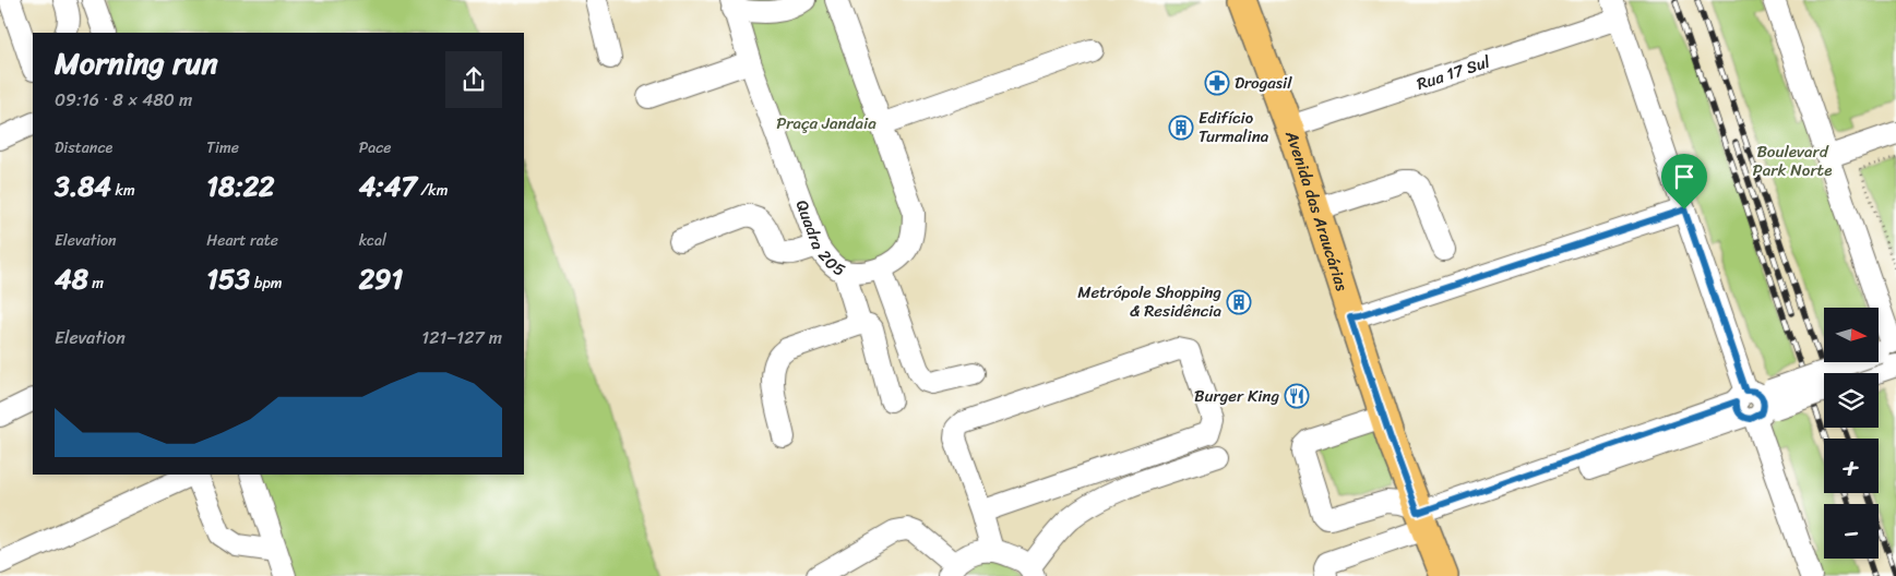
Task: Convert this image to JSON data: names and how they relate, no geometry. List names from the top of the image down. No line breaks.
{"streets":{"main road":["Avenida das Araucárias"],"street":["Rua 17 Sul","Quadra 205"]},"crossings":[["Rua 17 Sul","Avenida das Araucárias"]],"parks":["Praça Jandaia","Boulevard Park Norte"],"places":{"pharmacy":["Drogasil"],"building":["Edifício Turmalina","Metrópole Shopping & Residência"],"restaurant":["Burger King"]},"north":"right","page":{"heading":["Morning run","09:16 · 8 × 480 m"],"stats":[["Distance","3.84 km"],["Time","18:22"],["Pace","4:47 /km"],["Elevation","48 m"],["Heart rate","153 bpm"],["kcal","291"]],"map_buttons":["+","−"],"chart":["Elevation","121–127 m"]}}
